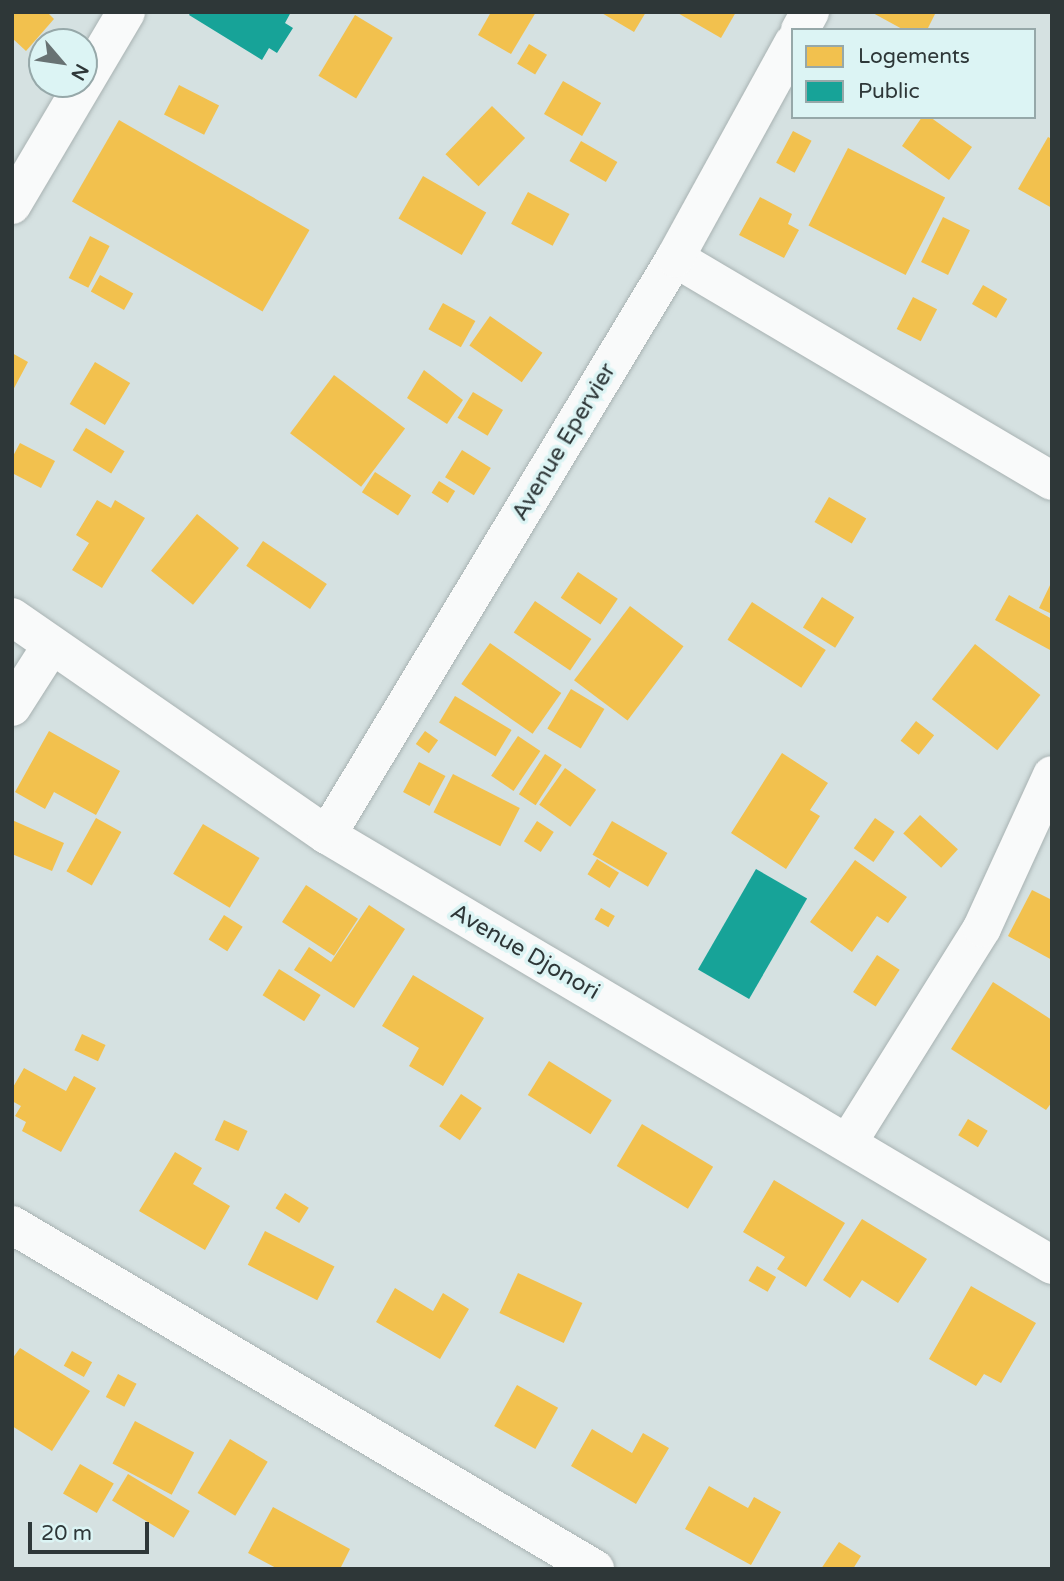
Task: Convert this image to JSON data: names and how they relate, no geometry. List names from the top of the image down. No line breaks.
{"streets":{"street":["Avenue Epervier","Avenue Djonori"]},"crossings":[["Avenue Epervier","Avenue Djonori"]],"legend":["Logements","Public"],"scale_bar":"20 m","north":"bottom right"}
